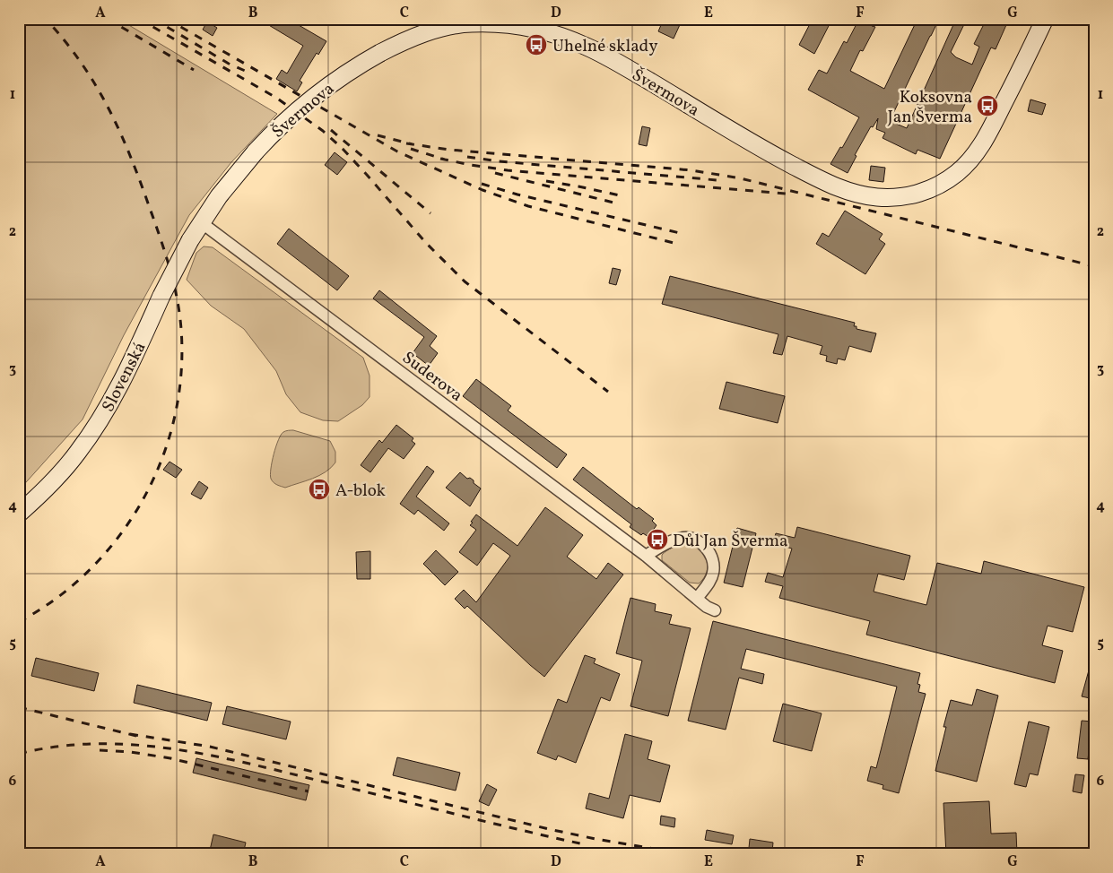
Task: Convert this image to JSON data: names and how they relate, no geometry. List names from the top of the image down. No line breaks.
{"streets":{"street":["Švermova","Suderova","Slovenská"]},"crossings":[["Švermova","Suderova"],["Švermova","Slovenská"],["Suderova","Slovenská"]],"places":{"bus stop":["Uhelné sklady","Koksovna Jan Šverma","A-blok","Důl Jan Šverma"]},"grid":{"columns":["A","B","C","D","E","F","G"],"rows":["1","2","3","4","5","6"]}}
